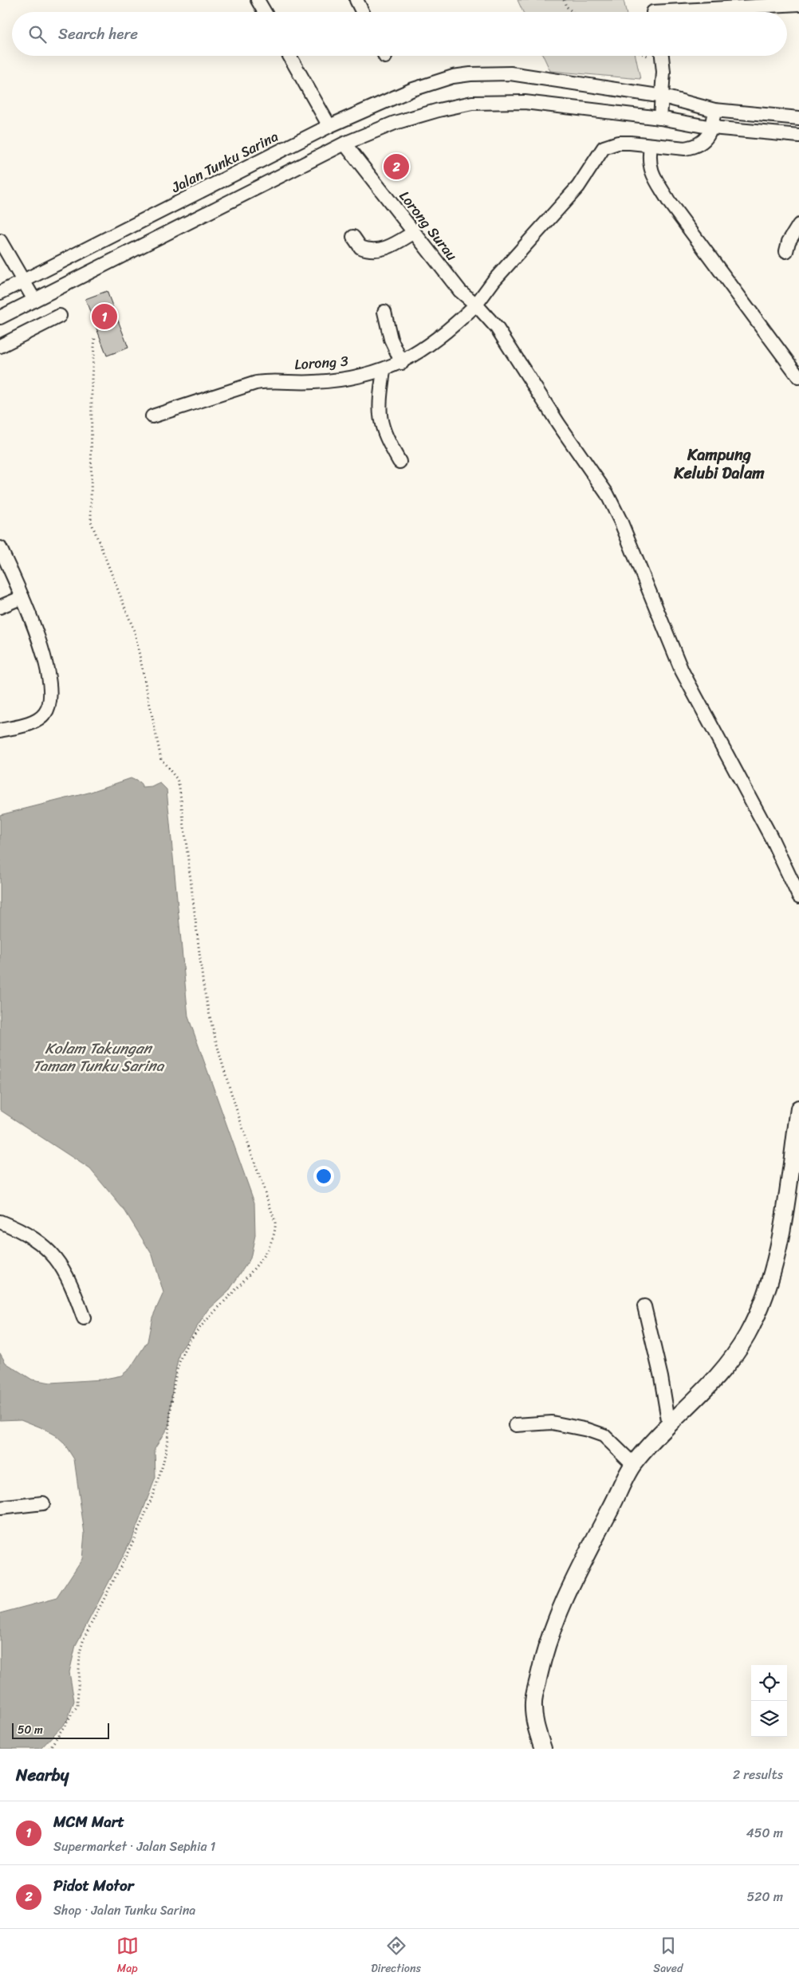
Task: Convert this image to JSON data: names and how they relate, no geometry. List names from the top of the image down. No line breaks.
{"streets":{"street":["Jalan Tunku Sarina","Lorong Surau","Lorong 3"]},"crossings":[["Lorong Surau","Lorong 3"]],"districts":["Kampung Kelubi Dalam"],"water":["Kolam Takungan Taman Tunku Sarina"],"scale_bar":"50 m","page":{"search":"Search here","pins":["2","1"],"scale":"50 m","heading":["Nearby","2 results"],"list":[{"mark":"1","name":"MCM Mart","note":"Supermarket · Jalan Sephia 1","value":"450 m"},{"mark":"2","name":"Pidot Motor","note":"Shop · Jalan Tunku Sarina","value":"520 m"}],"nav":["Map","Directions","Saved"]}}
